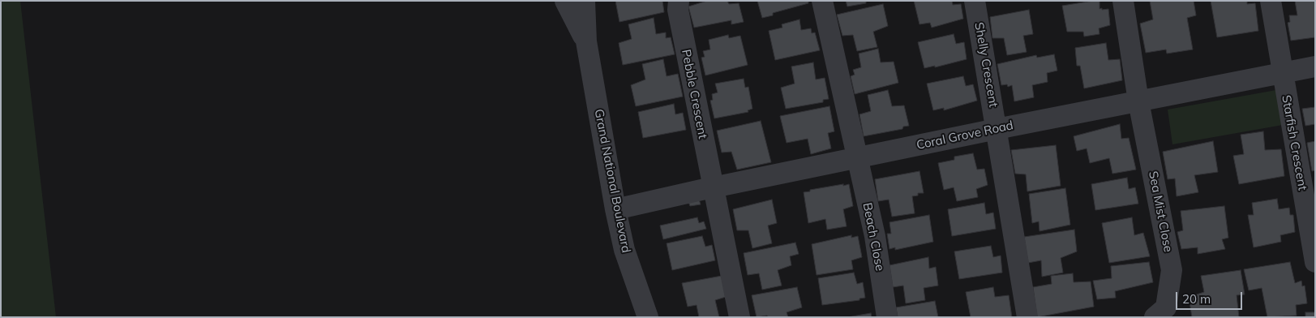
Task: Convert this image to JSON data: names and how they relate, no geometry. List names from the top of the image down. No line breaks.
{"streets":{"street":["Shelly Crescent","Pebble Crescent","Coral Grove Road","Starfish Crescent","Grand National Boulevard","Sea Mist Close","Beach Close"]},"crossings":[["Shelly Crescent","Coral Grove Road"],["Pebble Crescent","Coral Grove Road"],["Coral Grove Road","Starfish Crescent"],["Coral Grove Road","Grand National Boulevard"],["Coral Grove Road","Sea Mist Close"],["Coral Grove Road","Beach Close"]],"scale_bar":"20 m"}
